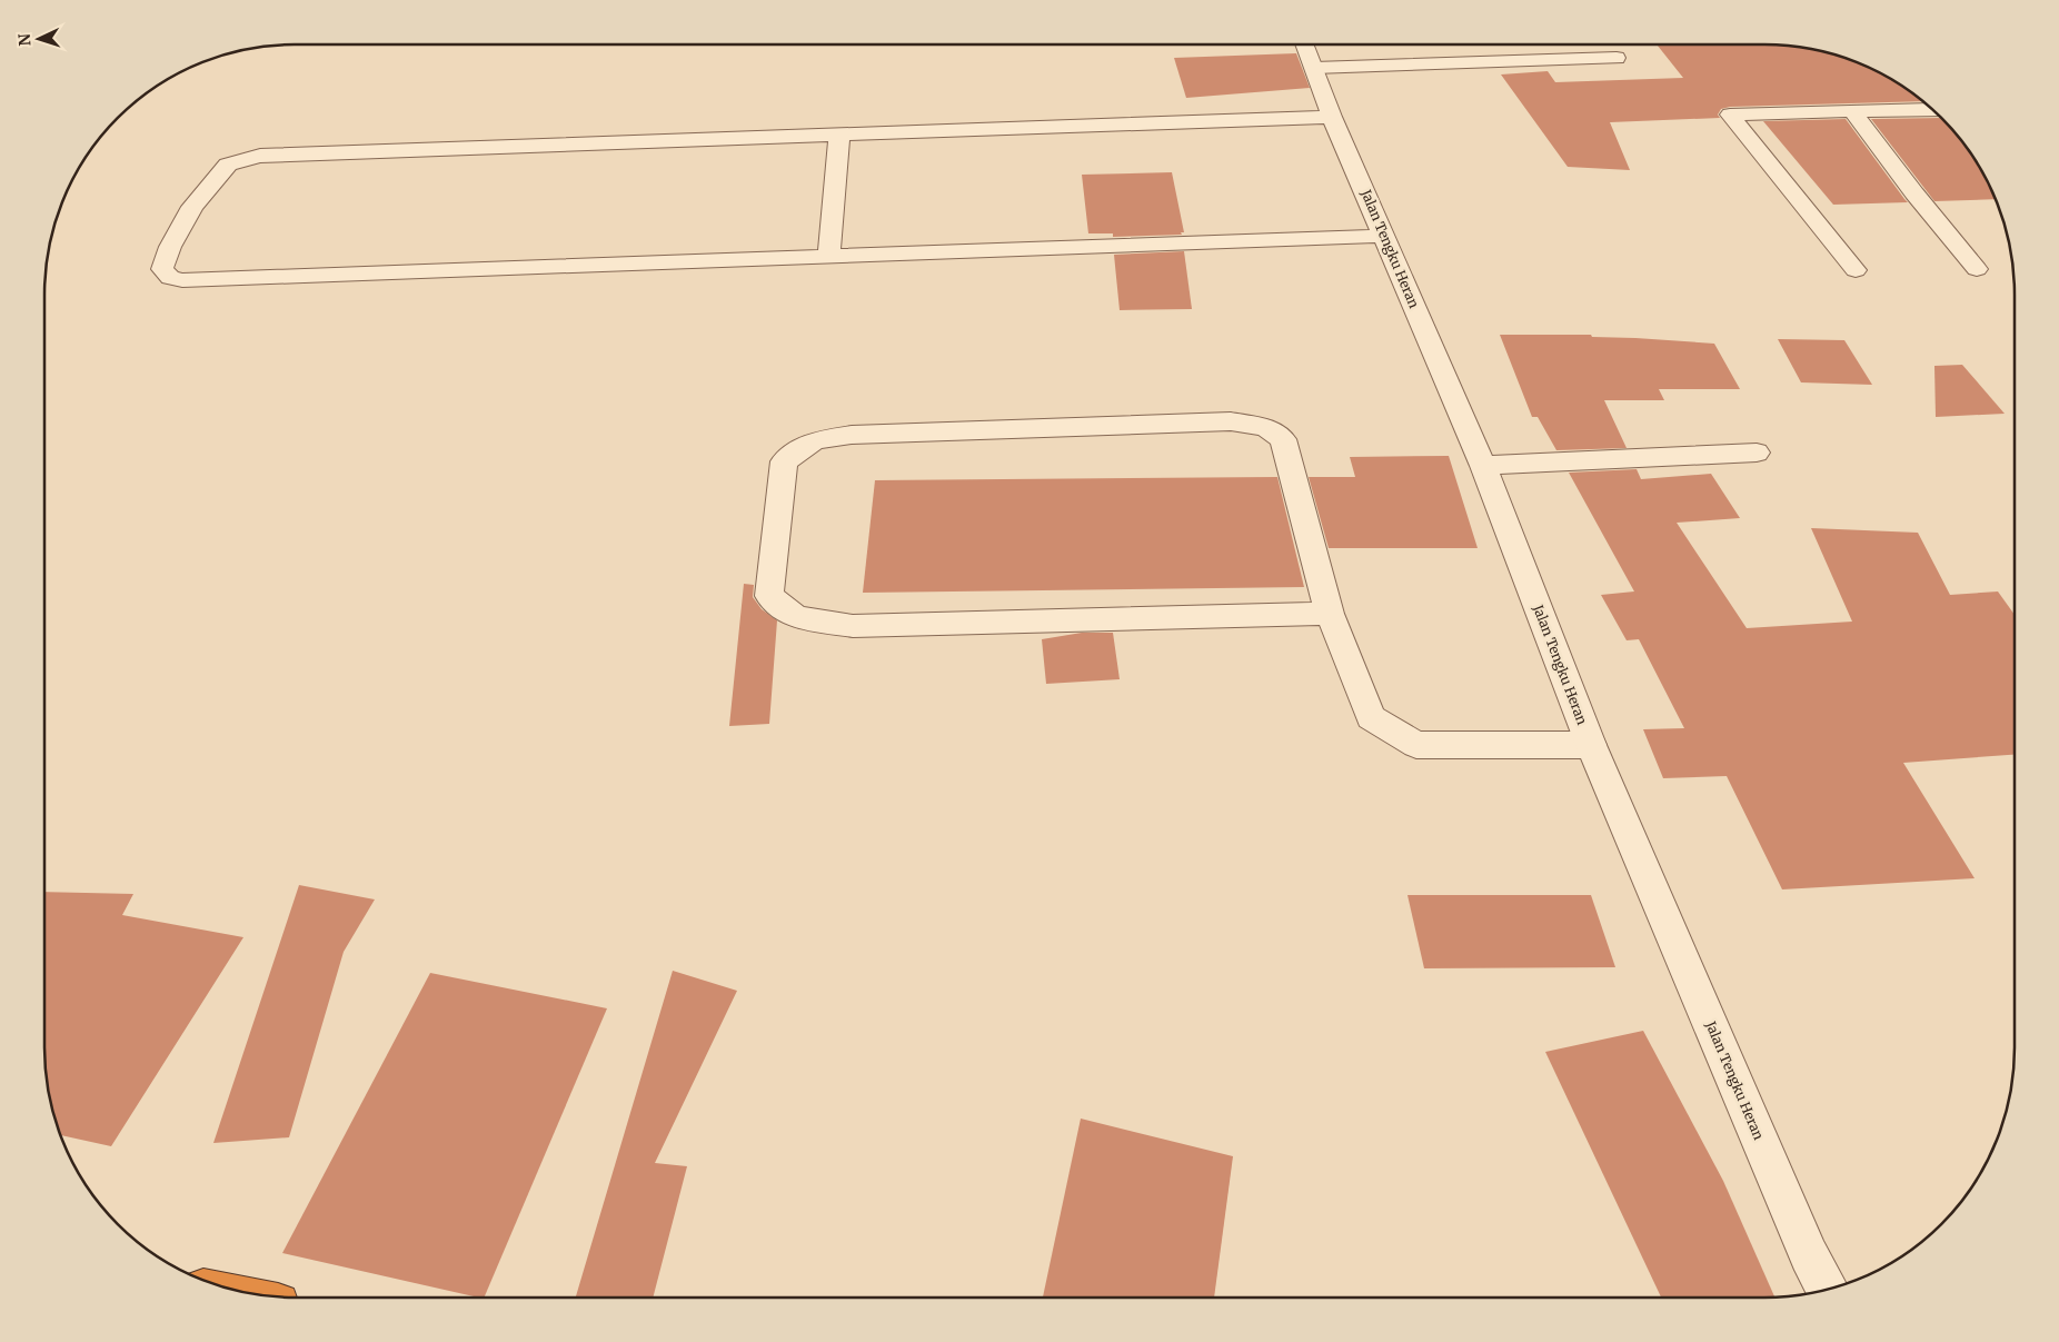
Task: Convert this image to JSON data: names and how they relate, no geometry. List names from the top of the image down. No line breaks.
{"streets":{"street":["Jalan Tengku Heran"]},"north":"left"}
